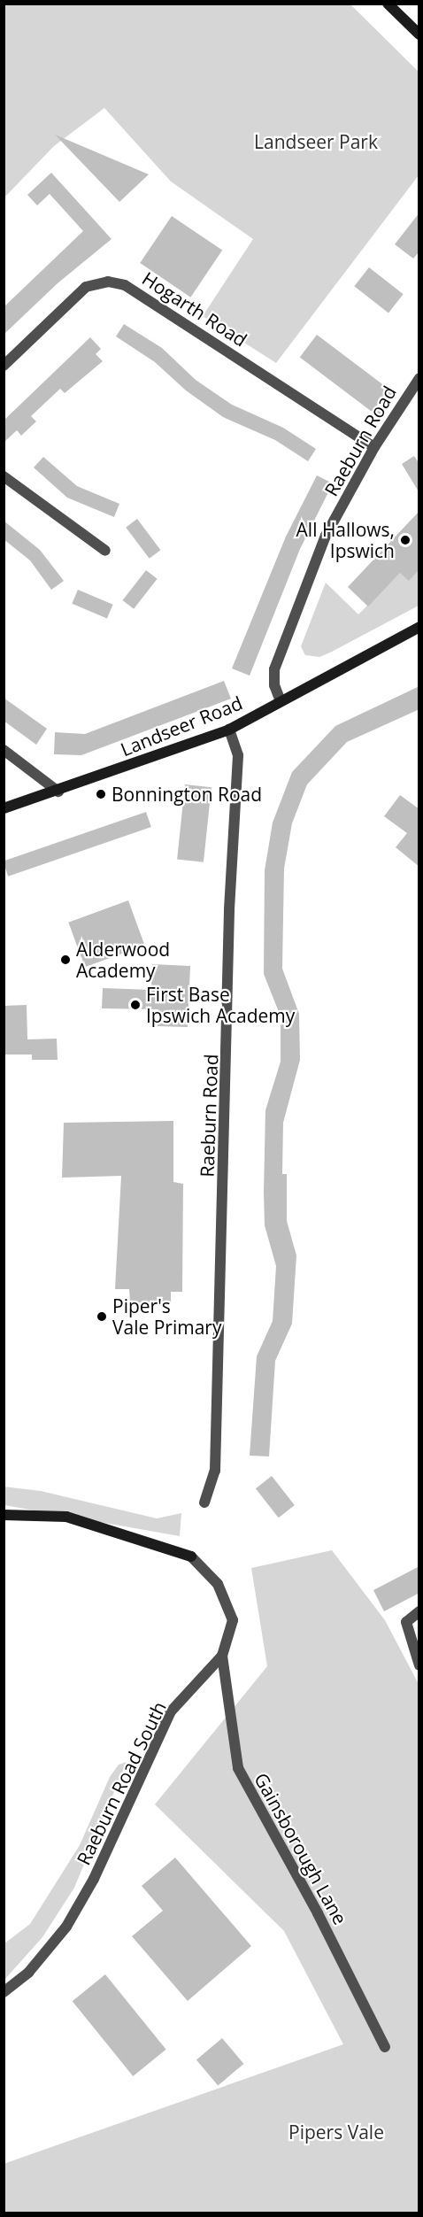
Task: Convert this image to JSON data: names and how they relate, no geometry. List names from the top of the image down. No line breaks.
{"streets":{"street":["Hogarth Road","Raeburn Road","Landseer Road","Raeburn Road South","Gainsborough Lane"]},"crossings":[["Hogarth Road","Raeburn Road"],["Raeburn Road","Landseer Road"],["Raeburn Road South","Gainsborough Lane"]],"parks":["Landseer Park","Pipers Vale"],"places":["All Hallows, Ipswich","Bonnington Road","Alderwood Academy","First Base Ipswich Academy","Piper's Vale Primary"]}
